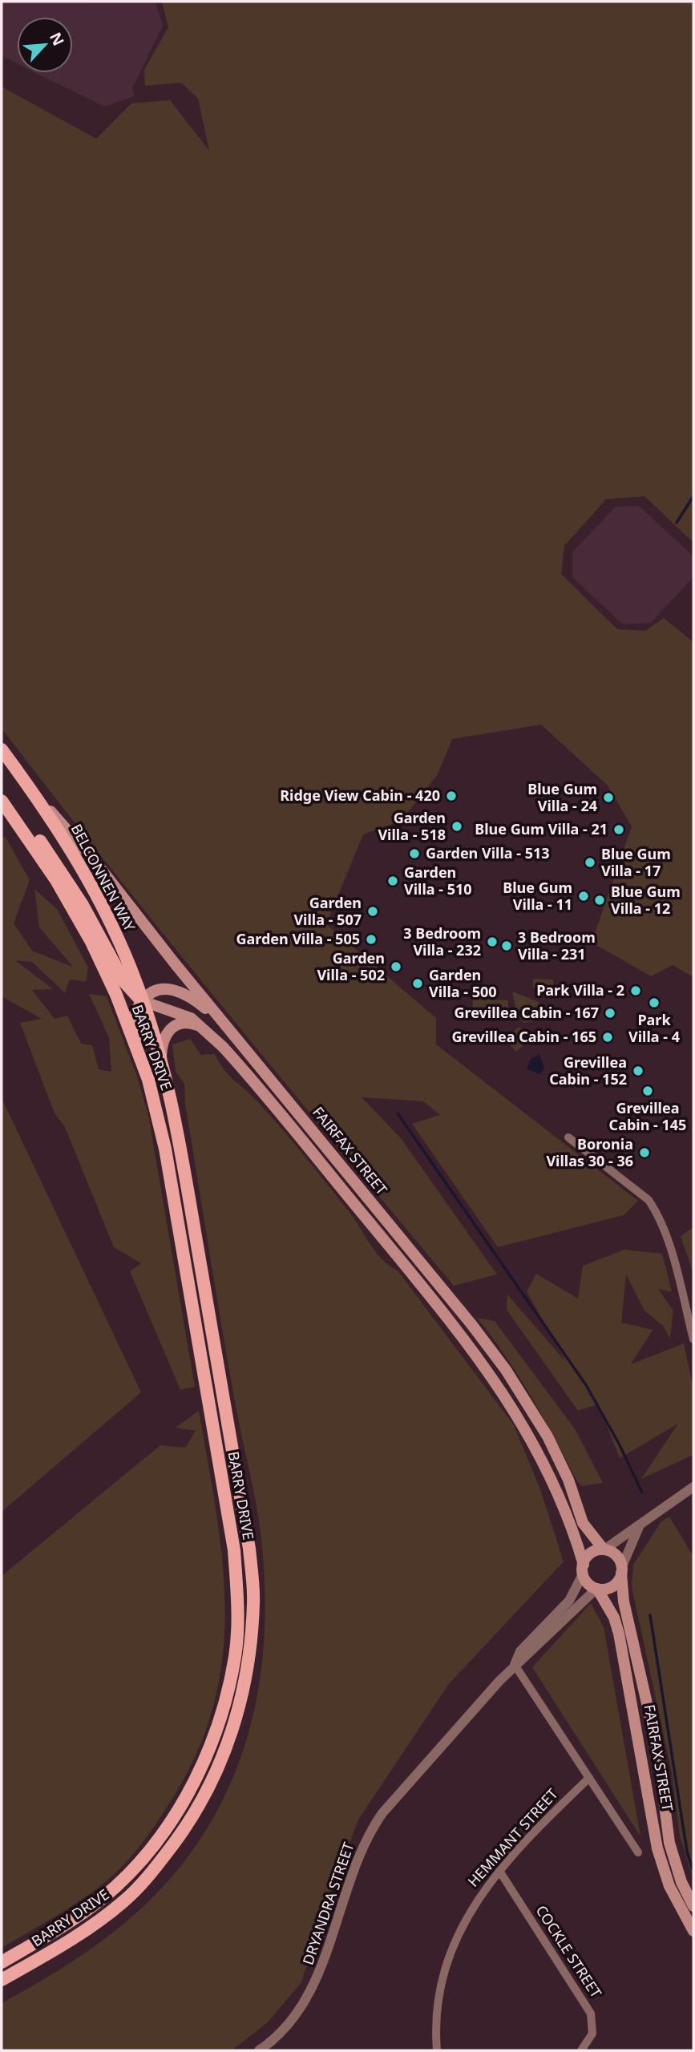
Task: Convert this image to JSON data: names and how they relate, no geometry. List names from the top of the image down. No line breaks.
{"streets":{"main road":["BELCONNEN WAY","BARRY DRIVE","FAIRFAX STREET"],"street":["HEMMANT STREET","DRYANDRA STREET","COCKLE STREET"]},"crossings":[["BELCONNEN WAY","BARRY DRIVE"],["BELCONNEN WAY","FAIRFAX STREET"],["BARRY DRIVE","FAIRFAX STREET"],["FAIRFAX STREET","DRYANDRA STREET"],["HEMMANT STREET","COCKLE STREET"]],"places":["Ridge View Cabin - 420","Blue Gum Villa - 24","Garden Villa - 518","Blue Gum Villa - 21","Garden Villa - 513","Blue Gum Villa - 17","Garden Villa - 510","Blue Gum Villa - 11","Blue Gum Villa - 12","Garden Villa - 507","Garden Villa - 505","3 Bedroom Villa - 232","3 Bedroom Villa - 231","Garden Villa - 502","Garden Villa - 500","Park Villa - 2","Park Villa - 4","Grevillea Cabin - 167","Grevillea Cabin - 165","Grevillea Cabin - 152","Grevillea Cabin - 145","Boronia Villas 30 - 36"],"north":"top right"}
